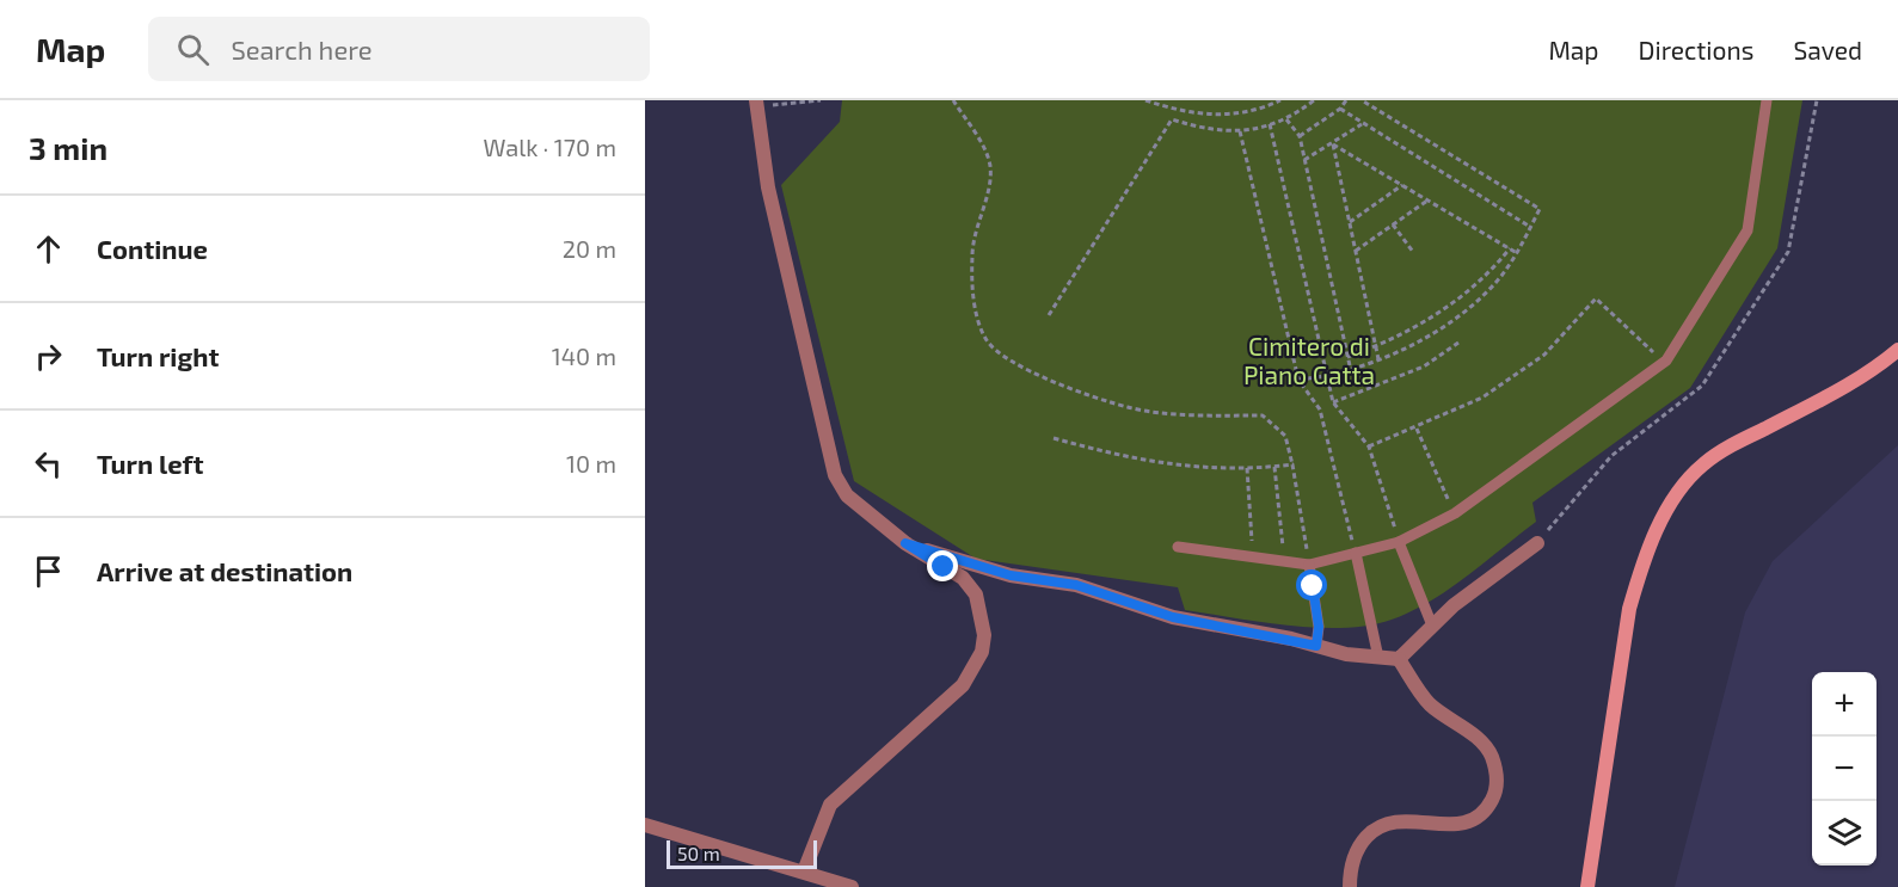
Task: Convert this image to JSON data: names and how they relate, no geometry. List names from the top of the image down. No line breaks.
{"parks":["Cimitero di Piano Gatta"],"scale_bar":"50 m","page":{"header":"Map","search":"Search here","nav":["Map","Directions","Saved"],"heading":["3 min","Walk · 170 m"],"list":[["Continue","20 m"],["Turn right","140 m"],["Turn left","10 m"],"Arrive at destination"],"map_buttons":["+","−"],"scale":"50 m"}}
